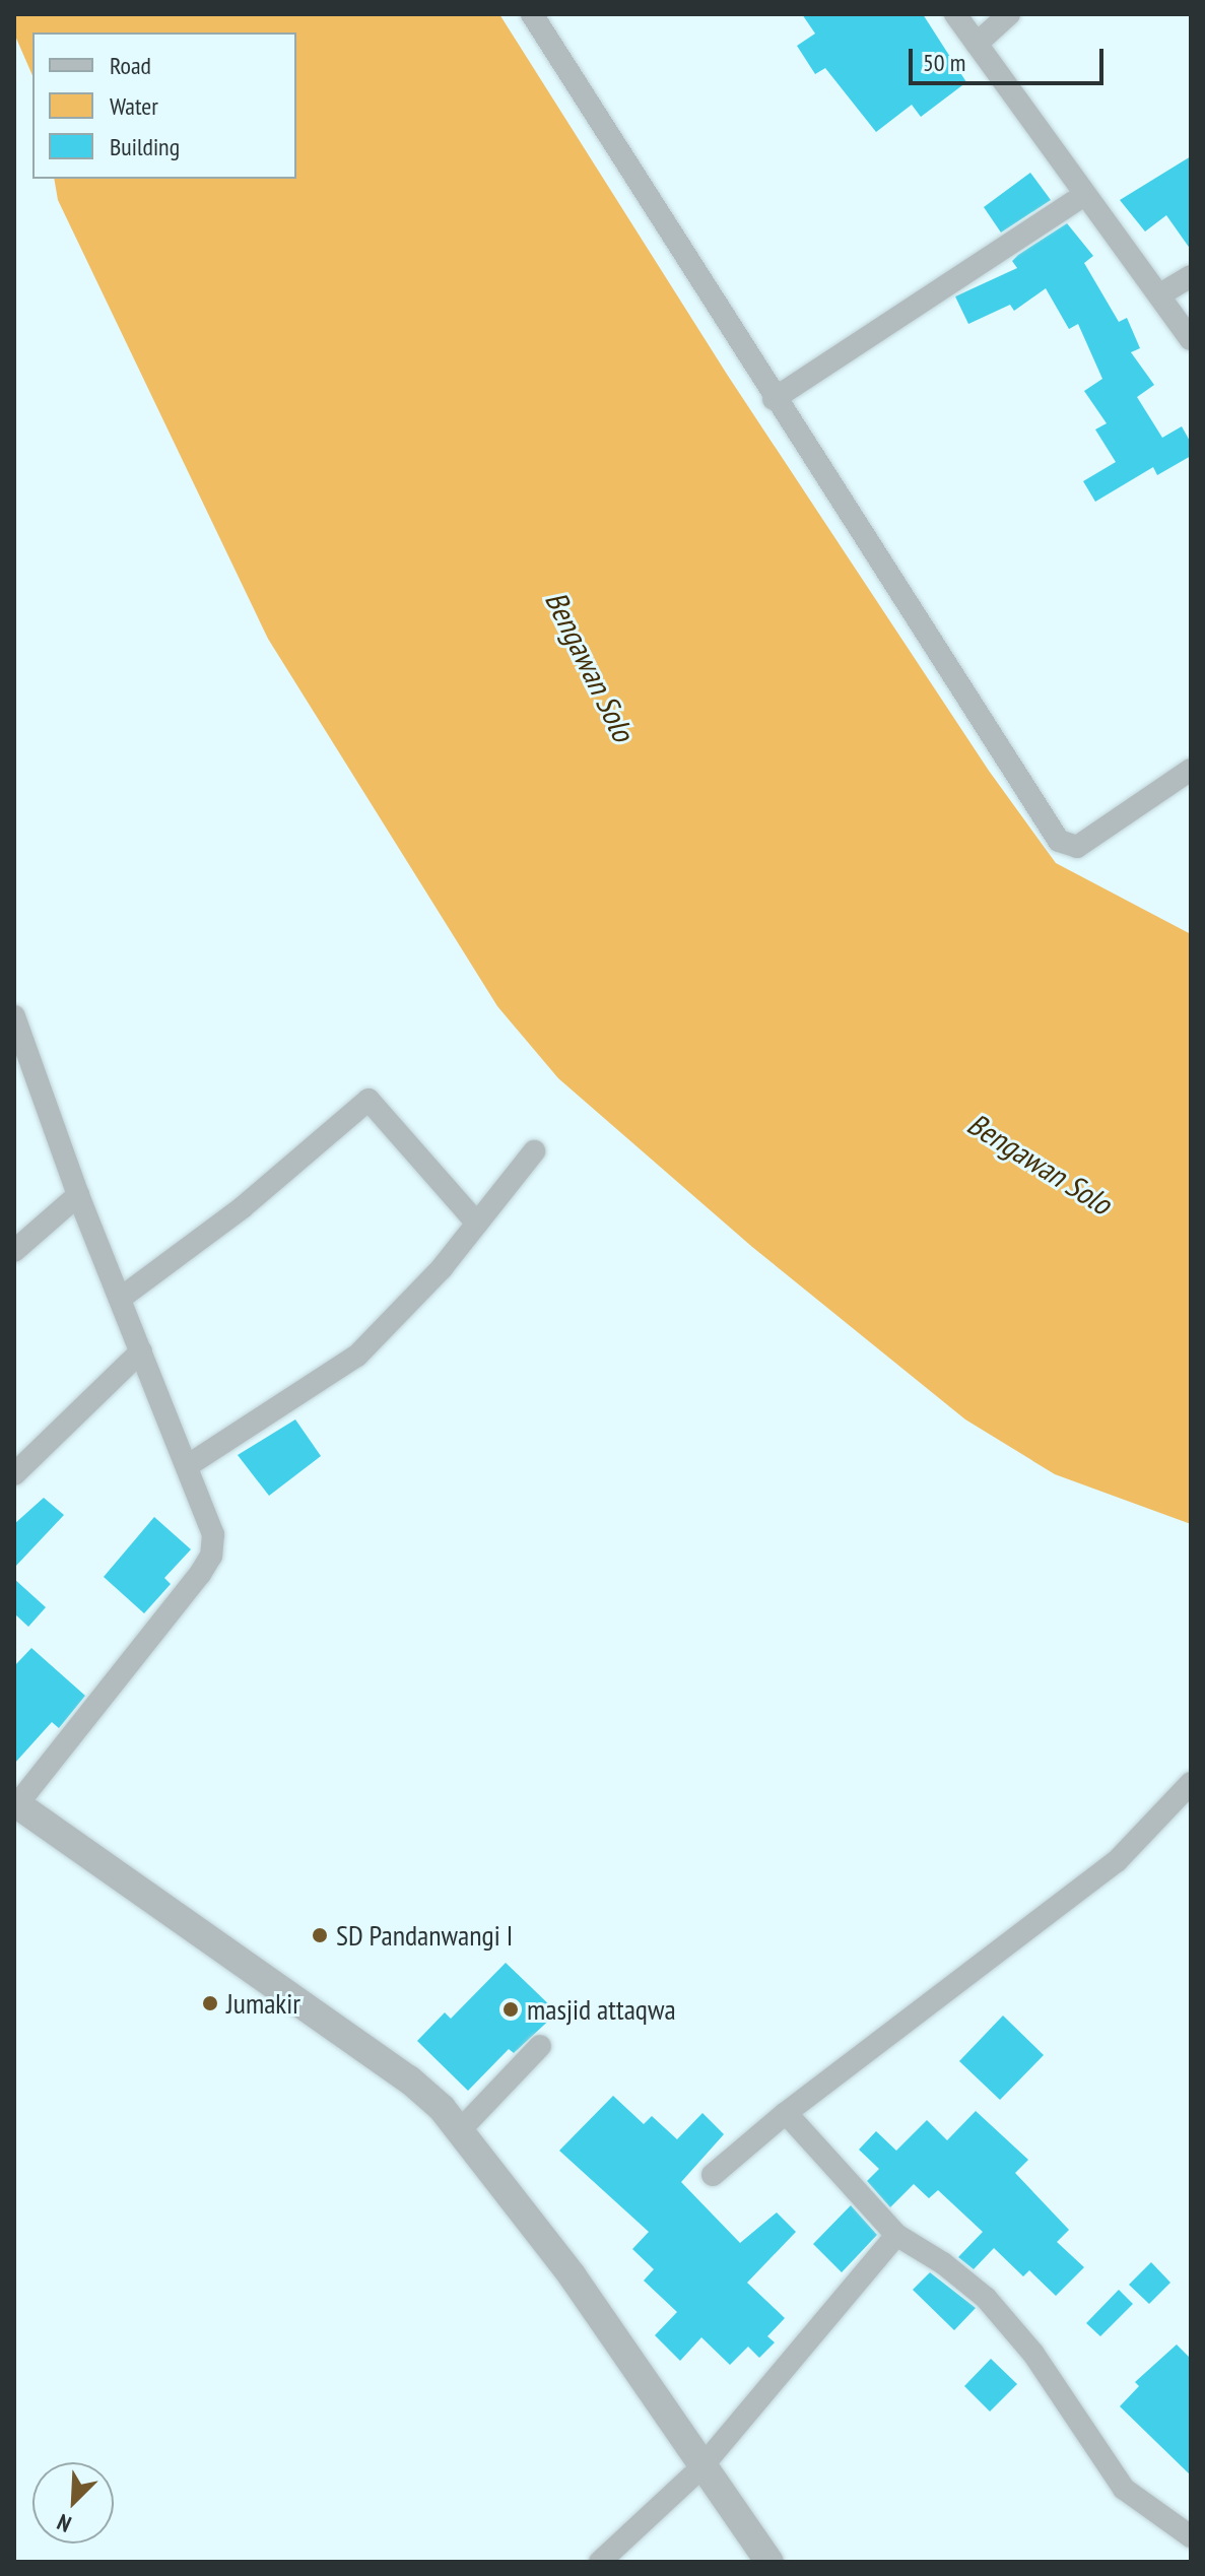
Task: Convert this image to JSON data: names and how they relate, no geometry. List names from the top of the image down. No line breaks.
{"water":["Bengawan Solo"],"places":["SD Pandanwangi I","Jumakir","masjid attaqwa"],"legend":["Road","Water","Building"],"scale_bar":"50 m","north":"bottom left"}
